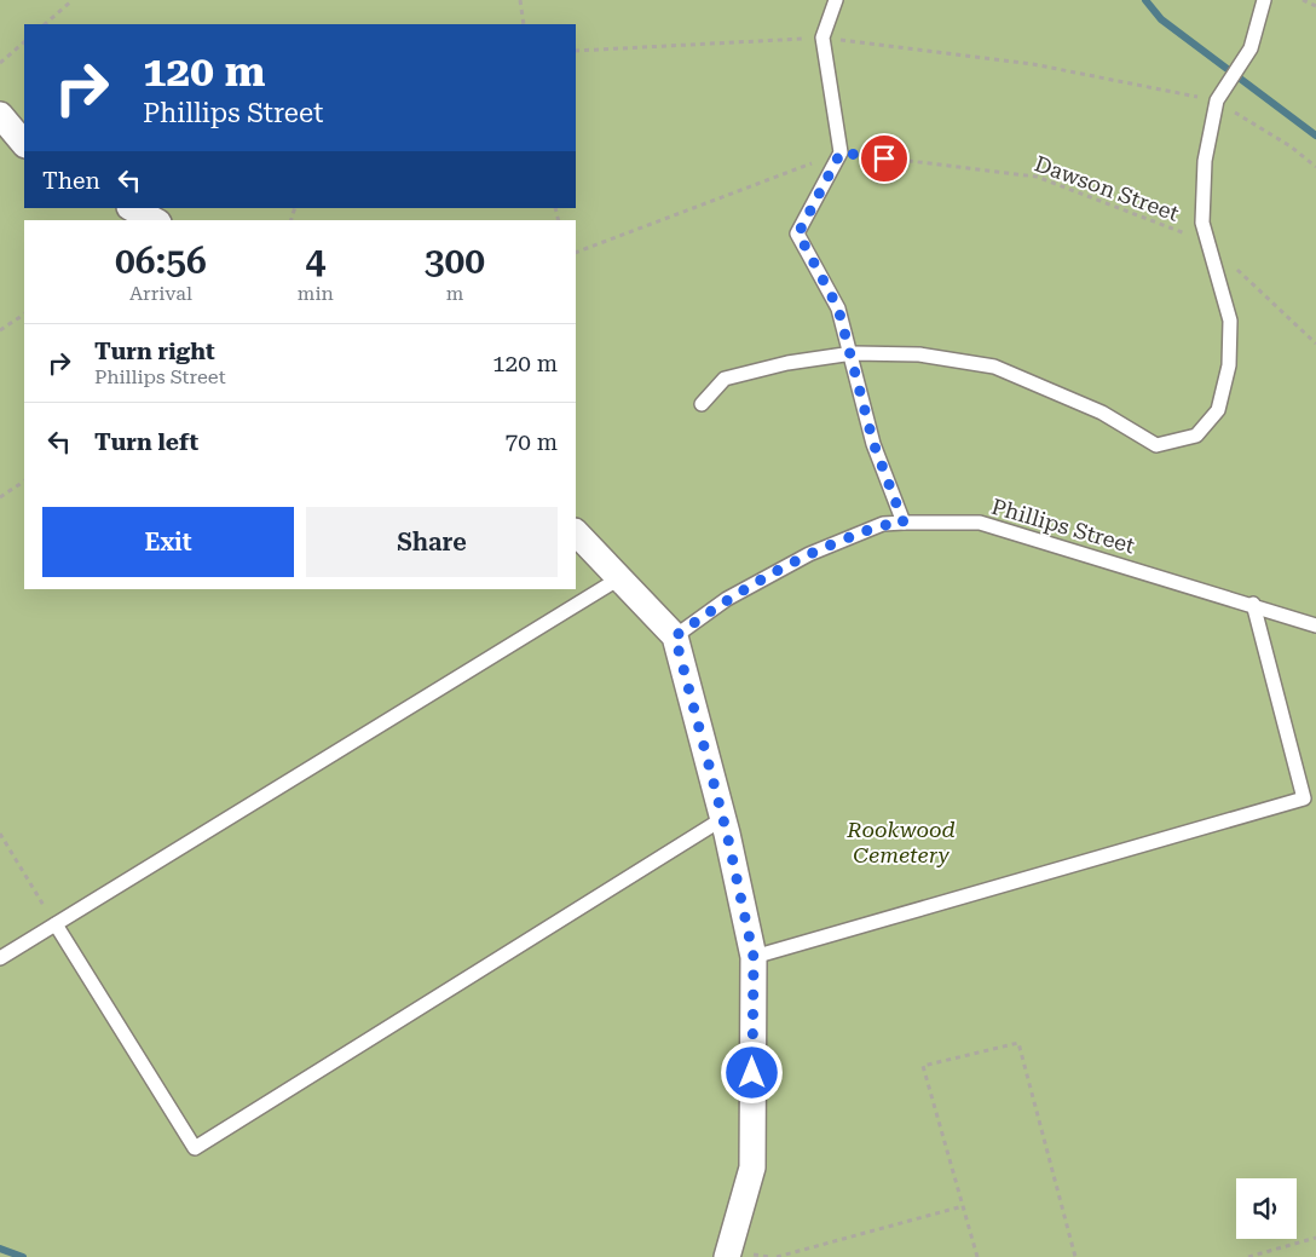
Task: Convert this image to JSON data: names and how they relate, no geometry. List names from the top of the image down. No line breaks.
{"streets":{"lane":["Phillips Street"],"path":["Dawson Street"]},"parks":["Rookwood Cemetery"],"page":{"turn":["120 m","Phillips Street"],"then":"Then","eta":["06:56","Arrival","4","min","300","m"],"list":[{"name":"Turn right","note":"Phillips Street","value":"120 m"},{"name":"Turn left","value":"70 m"}],"buttons":["Exit","Share"]}}
